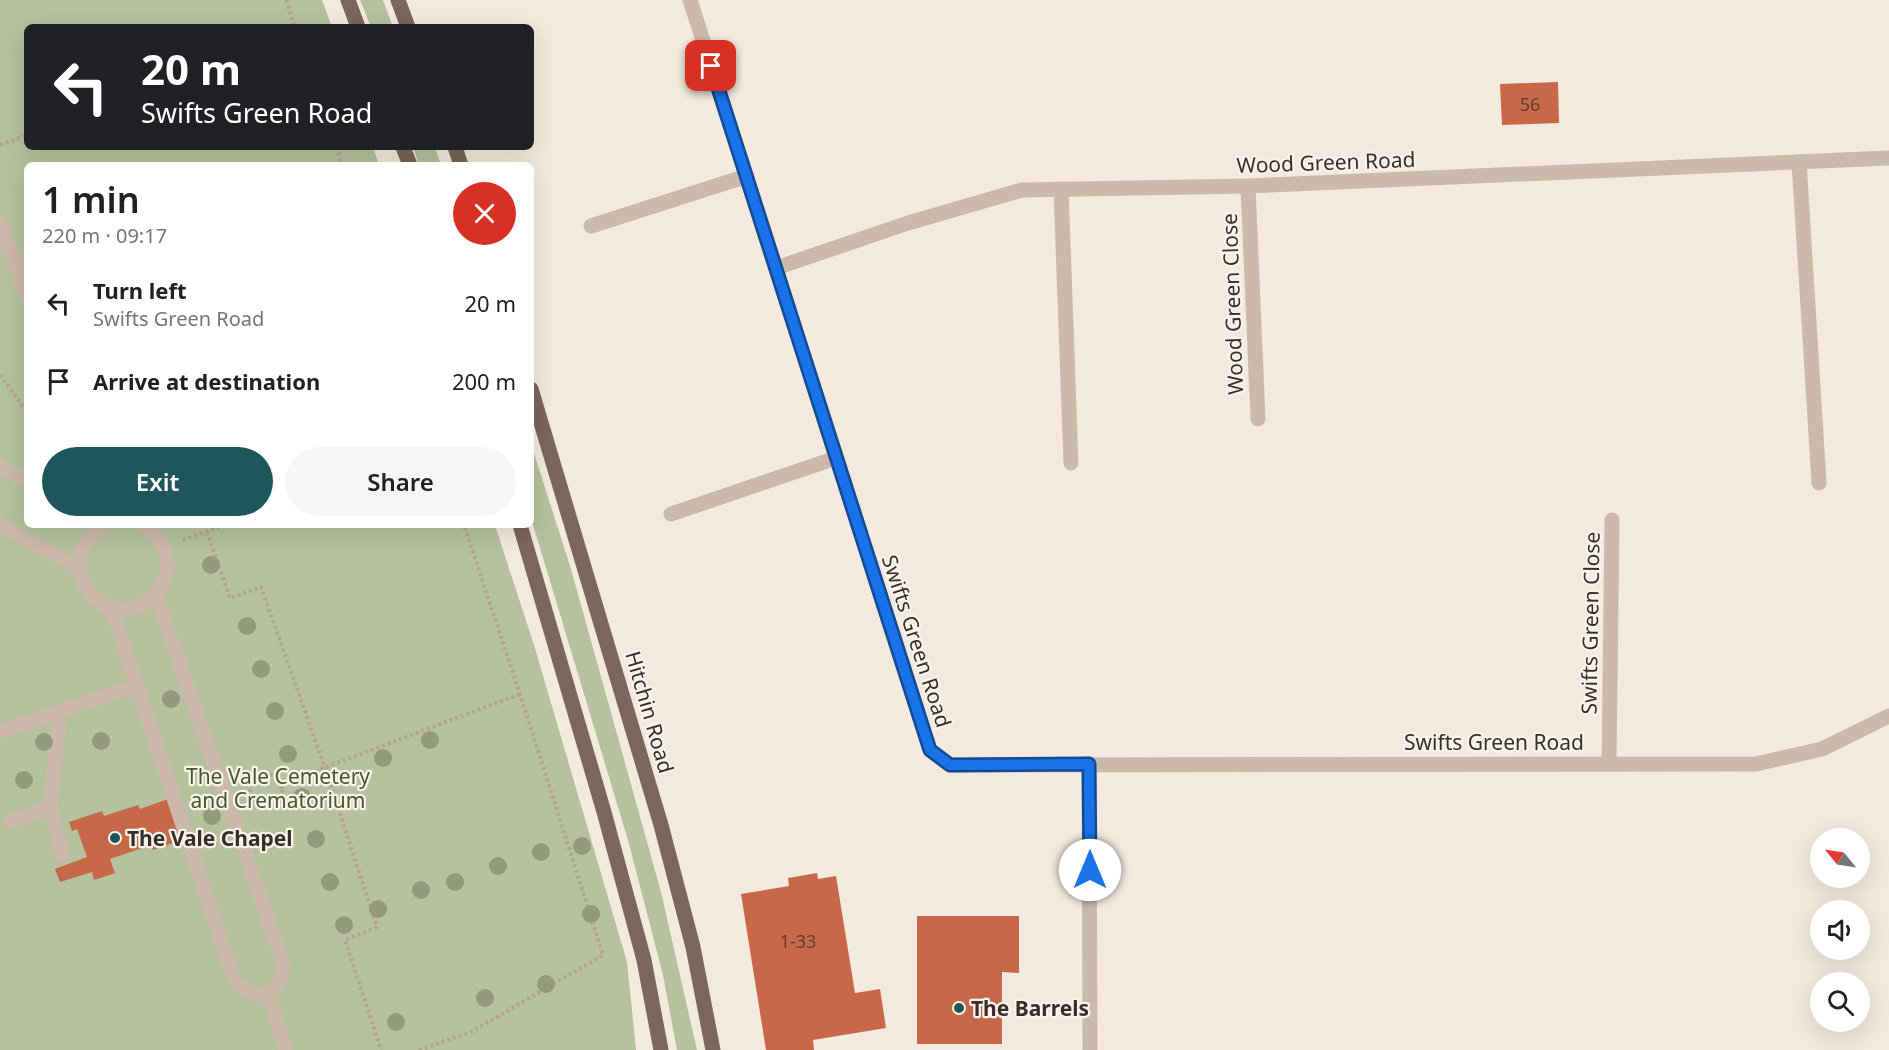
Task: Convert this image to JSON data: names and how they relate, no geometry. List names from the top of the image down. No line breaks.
{"streets":{"main road":["Hitchin Road"],"street":["Wood Green Road","Wood Green Close","Swifts Green Close","Swifts Green Road"]},"crossings":[["Wood Green Road","Wood Green Close"],["Wood Green Road","Swifts Green Road"],["Swifts Green Close","Swifts Green Road"]],"parks":["The Vale Cemetery and Crematorium"],"places":["The Vale Chapel","The Barrels"],"house_numbers":["56","1-33"],"north":"top left","page":{"turn":["20 m","Swifts Green Road"],"heading":["1 min","220 m · 09:17"],"list":[{"name":"Turn left","note":"Swifts Green Road","value":"20 m"},{"name":"Arrive at destination","value":"200 m"}],"buttons":["Exit","Share"]}}
